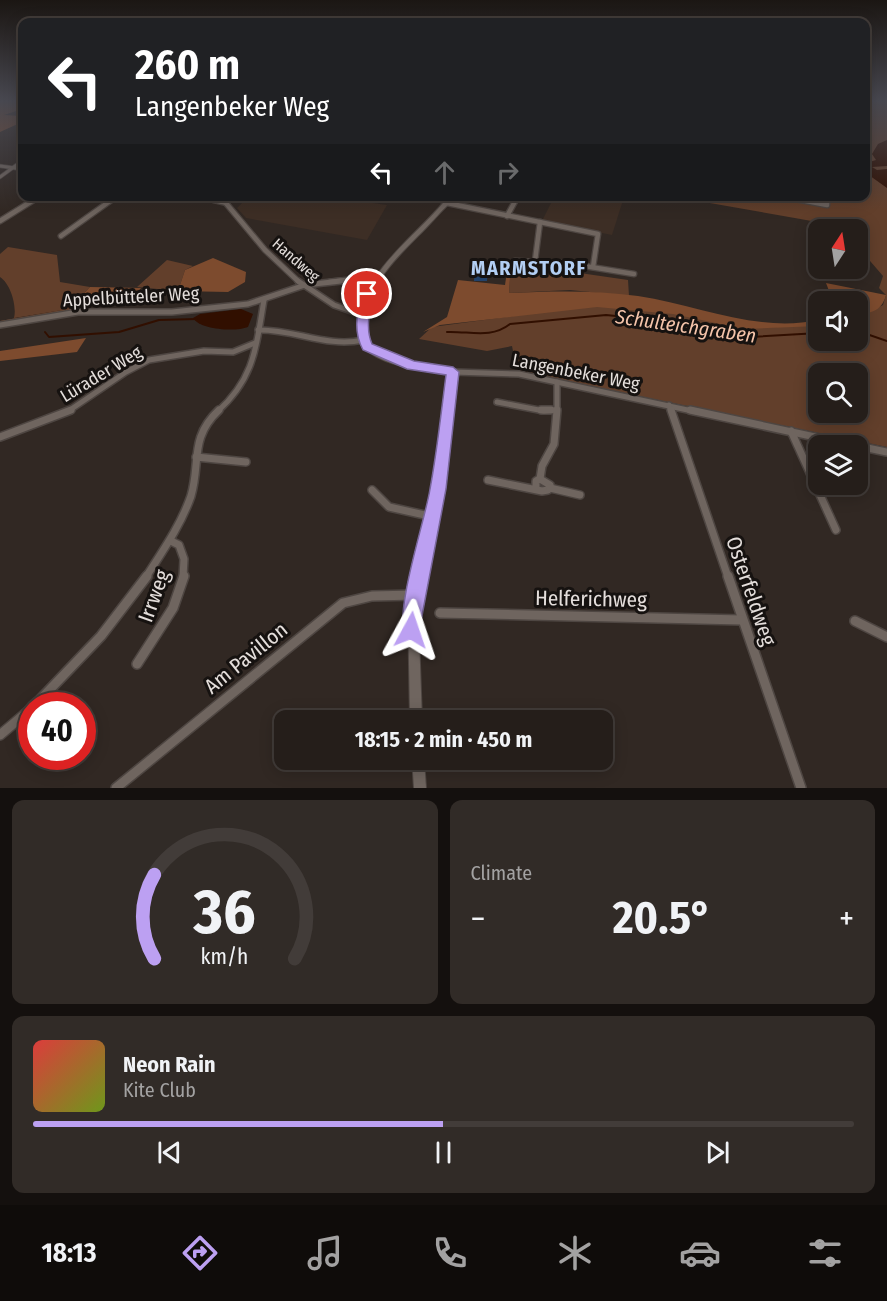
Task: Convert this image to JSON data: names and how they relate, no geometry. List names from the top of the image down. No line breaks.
{"streets":{"street":["Handweg","Appelbütteler Weg","Langenbeker Weg","Lürader Weg","Osterfeldweg","Irrweg","Helferichweg","Am Pavillon"]},"crossings":[["Handweg","Appelbütteler Weg"],["Langenbeker Weg","Osterfeldweg"],["Osterfeldweg","Helferichweg"]],"districts":["MARMSTORF"],"water":["Schulteichgraben"],"north":"top","page":{"turn":["260 m","Langenbeker Weg"],"limit":"40","trip":"18:15 · 2 min · 450 m","tile":"Climate","heat":["−","20.5°","+"],"song":["Neon Rain","Kite Club"],"tabs":"18:13","gauge":["36","km/h"]}}
